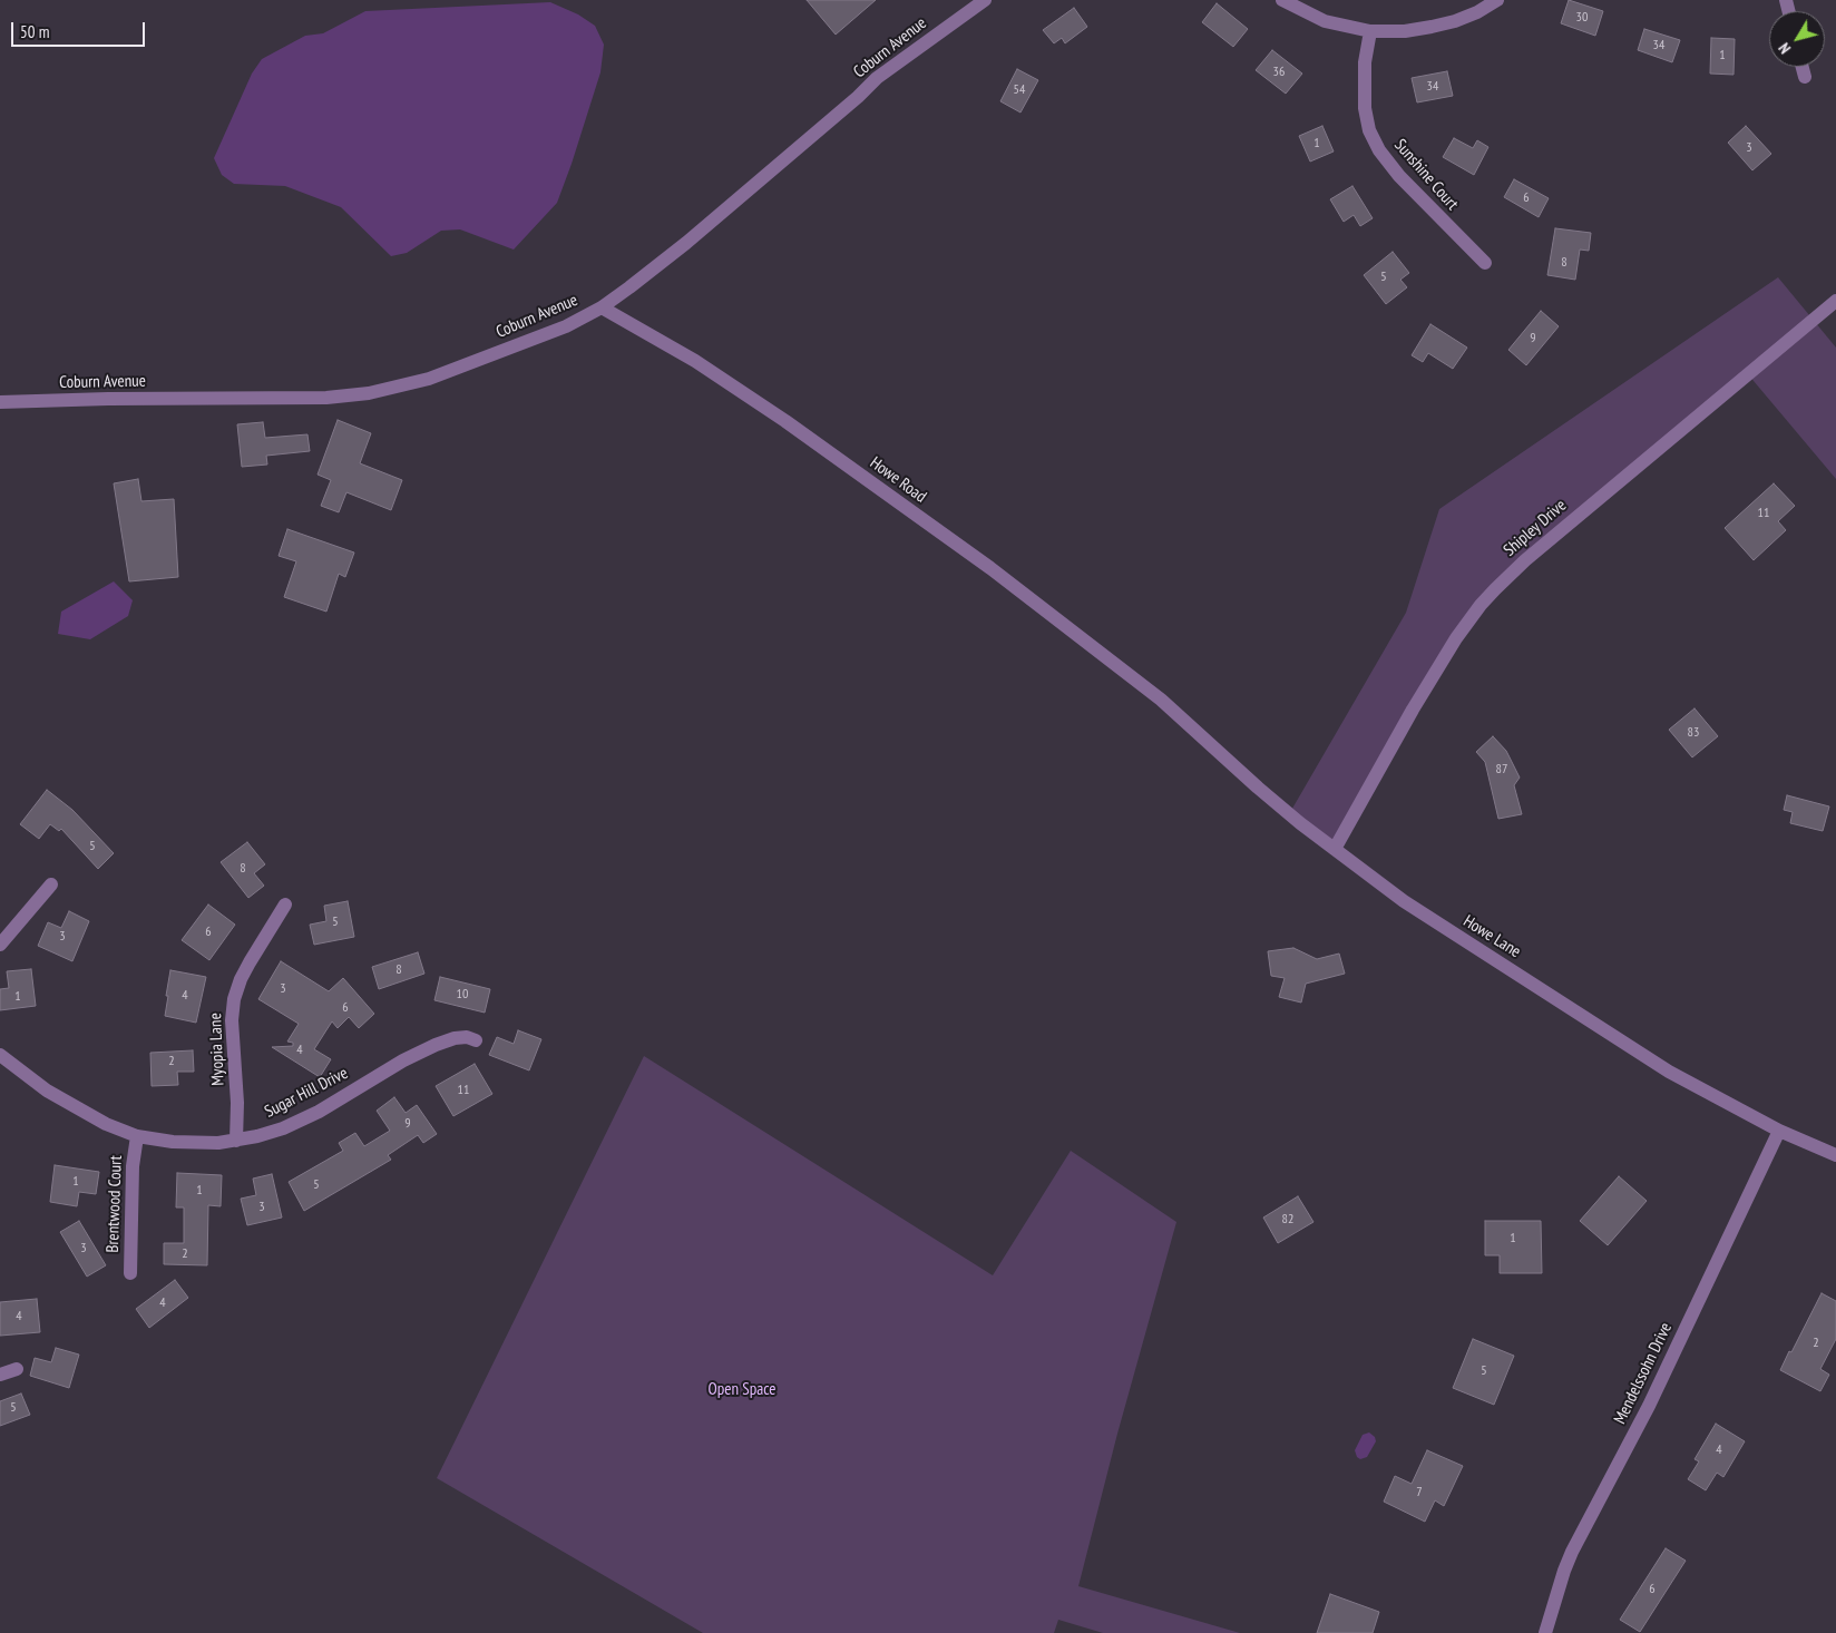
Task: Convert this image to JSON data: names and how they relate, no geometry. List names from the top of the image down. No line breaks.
{"streets":{"street":["Coburn Avenue","Sunshine Court","Howe Road","Shipley Drive","Howe Lane","Myopia Lane","Sugar Hill Drive","Brentwood Court","Mendelssohn Drive"]},"crossings":[["Coburn Avenue","Howe Road"],["Howe Road","Howe Lane"],["Shipley Drive","Howe Lane"],["Howe Lane","Mendelssohn Drive"],["Myopia Lane","Sugar Hill Drive"],["Sugar Hill Drive","Brentwood Court"]],"parks":["Open Space"],"house_numbers":["30","34","1","36","34","54","1","3","6","8","5","9","11","83","87","5","8","5","6","3","8","3","10","4","1","6","4","2","11","9","1","5","1","3","82","1","3","2","4","4","2","5","5","4","7","6"],"scale_bar":"50 m","north":"bottom left"}
